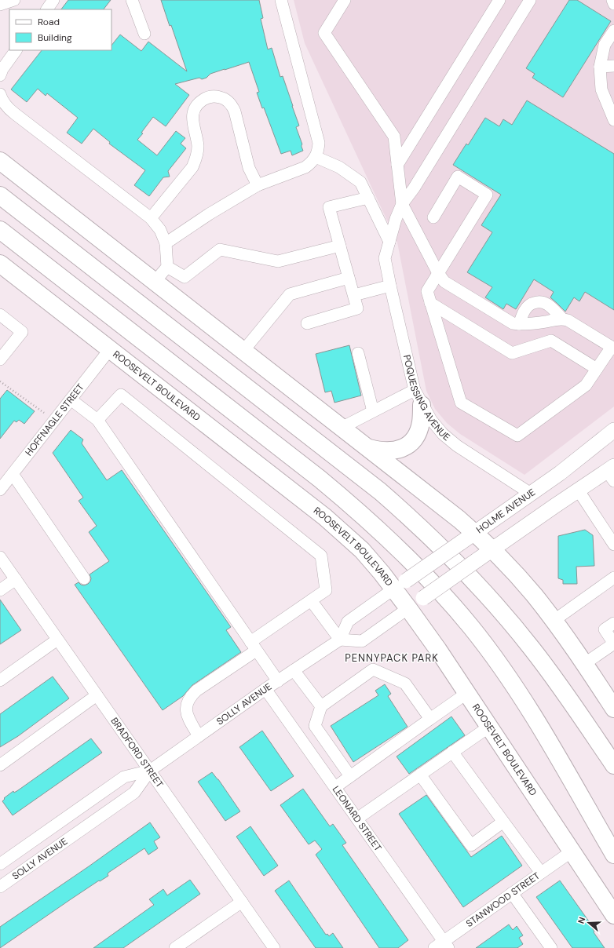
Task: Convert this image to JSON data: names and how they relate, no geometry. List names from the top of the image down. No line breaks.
{"streets":{"highway":["ROOSEVELT BOULEVARD"],"main road":["HOLME AVENUE"],"street":["POQUESSING AVENUE","HOFFNAGLE STREET","SOLLY AVENUE","BRADFORD STREET","LEONARD STREET","STANWOOD STREET"]},"crossings":[["ROOSEVELT BOULEVARD","HOFFNAGLE STREET"],["ROOSEVELT BOULEVARD","HOLME AVENUE"],["ROOSEVELT BOULEVARD","STANWOOD STREET"],["POQUESSING AVENUE","HOLME AVENUE"],["SOLLY AVENUE","BRADFORD STREET"],["SOLLY AVENUE","LEONARD STREET"],["LEONARD STREET","STANWOOD STREET"]],"districts":["PENNYPACK PARK"],"legend":["Road","Building"],"north":"left"}
